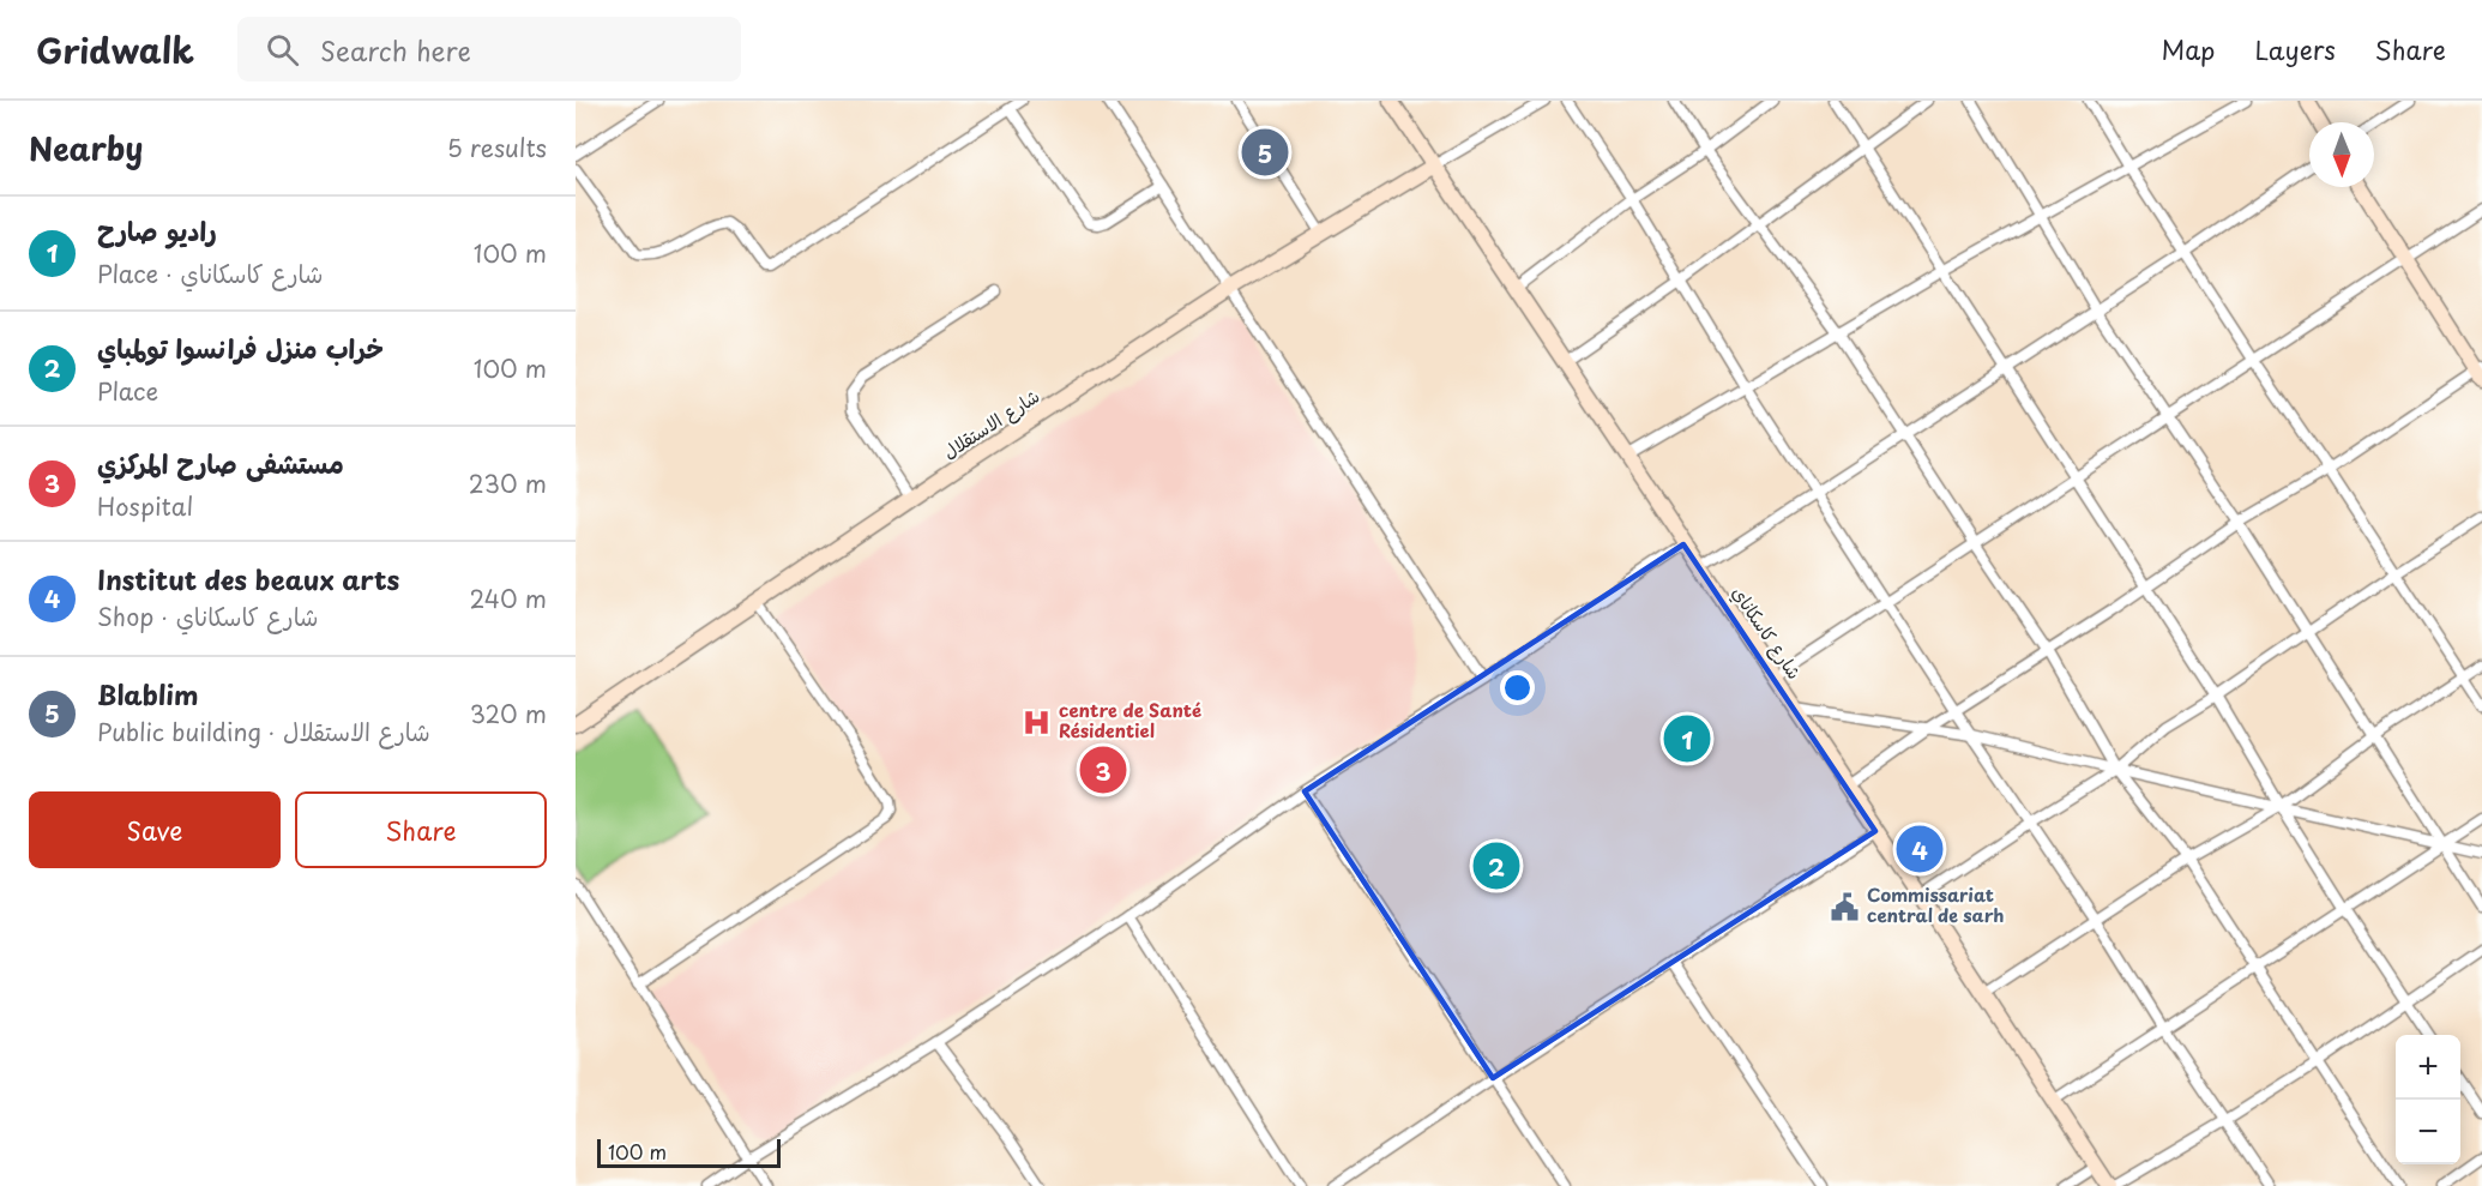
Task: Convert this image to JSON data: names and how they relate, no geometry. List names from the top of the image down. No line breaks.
{"streets":{"street":["شارع الاستقلال","شارع كاسكاناي"]},"crossings":[["شارع الاستقلال","شارع كاسكاناي"]],"places":{"hospital":["centre de Santé Résidentiel"],"public building":["Commissariat central de sarh"]},"scale_bar":"100 m","north":"bottom","page":{"header":"Gridwalk","search":"Search here","nav":["Map","Layers","Share"],"heading":["Nearby","5 results"],"pins":["5","1","3","4","2"],"list":[{"mark":"1","name":"راديو صارح","note":"Place · شارع كاسكاناي","value":"100 m"},{"mark":"2","name":"خراب منزل فرانسوا تولمباي","note":"Place","value":"100 m"},{"mark":"3","name":"مستشفى صارح المركزي","note":"Hospital","value":"230 m"},{"mark":"4","name":"Institut des beaux arts","note":"Shop · شارع كاسكاناي","value":"240 m"},{"mark":"5","name":"Blablim","note":"Public building · شارع الاستقلال","value":"320 m"}],"buttons":["Save","Share"],"map_buttons":["+","−"],"scale":"100 m"}}
